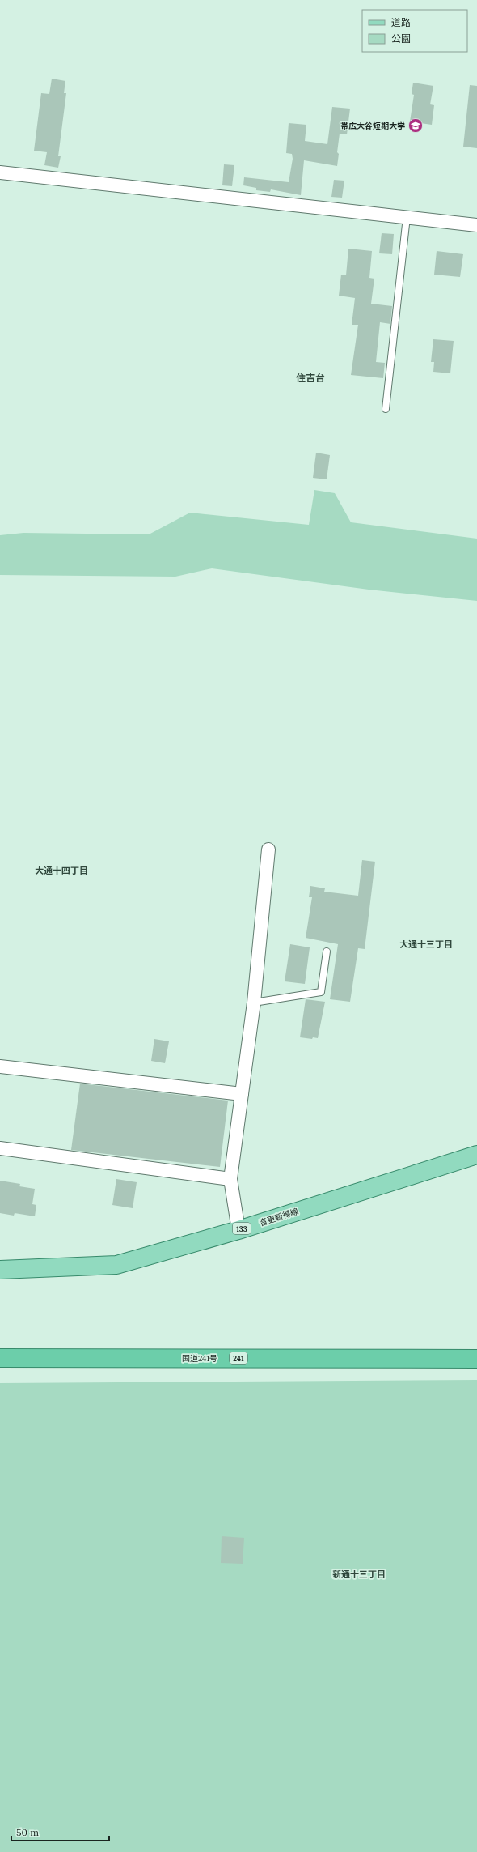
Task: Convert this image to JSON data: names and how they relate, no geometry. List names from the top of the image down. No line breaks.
{"streets":{"highway":["国道241号","241"],"main road":["音更新得線","133"]},"districts":["住吉台","大通十四丁目","大通十三丁目","新通十三丁目"],"places":{"school or university":["帯広大谷短期大学"]},"legend":["道路","公園"],"scale_bar":"50 m"}
